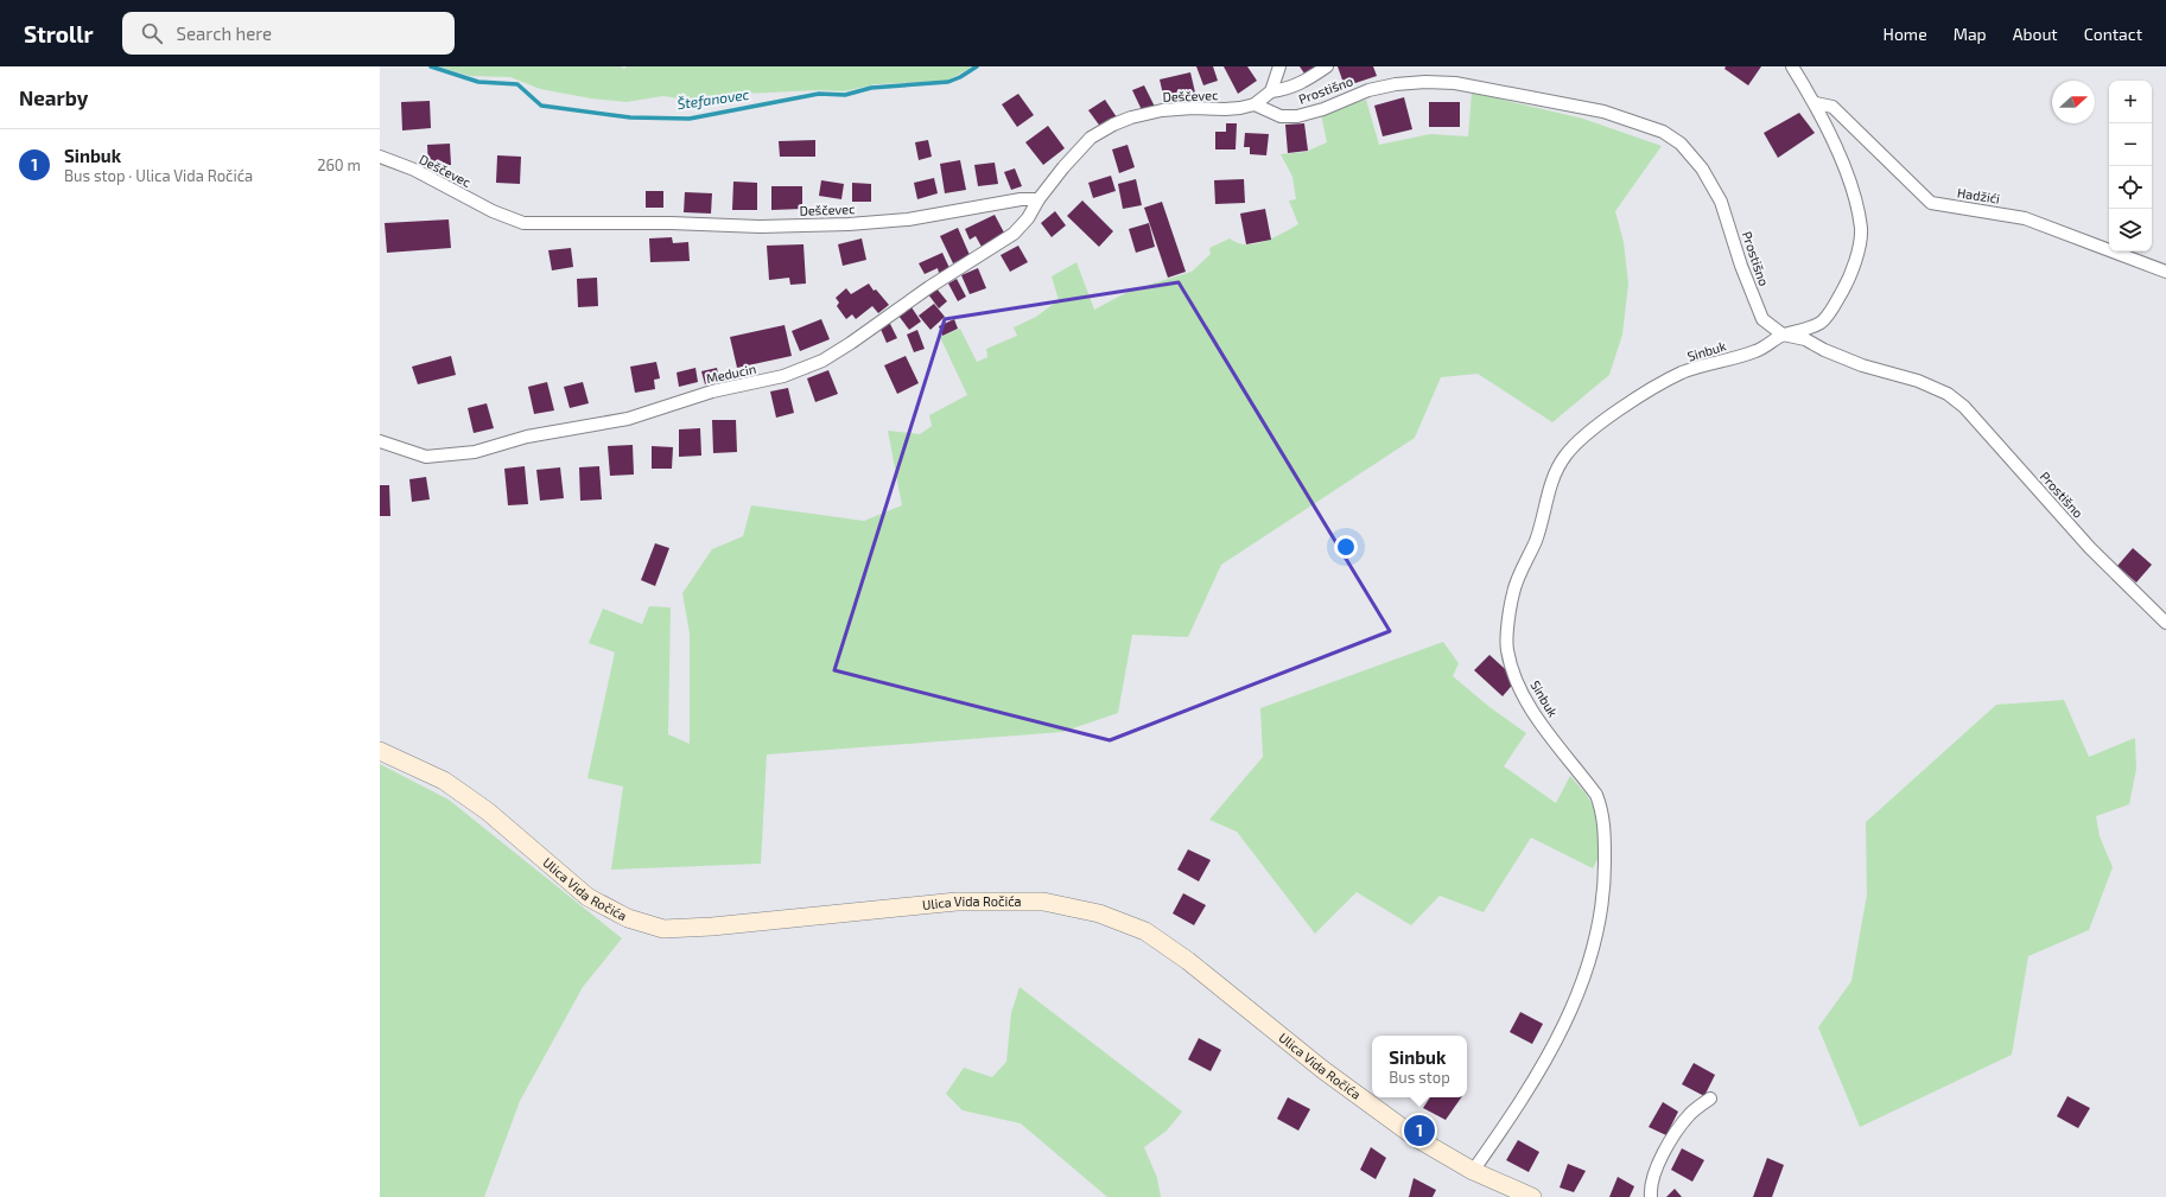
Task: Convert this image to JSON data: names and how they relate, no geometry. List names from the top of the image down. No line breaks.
{"streets":{"main road":["Ulica Vida Ročića"],"street":["Prostišno","Deščevec","Hadžići","Sinbuk","Meducin"]},"crossings":[["Prostišno","Deščevec"],["Prostišno","Sinbuk"],["Deščevec","Meducin"],["Sinbuk","Ulica Vida Ročića"]],"water":["Štefanovec"],"north":"right","page":{"header":"Strollr","search":"Search here","nav":["Home","Map","About","Contact"],"heading":"Nearby","map_buttons":["+","−"],"list":[{"mark":"1","name":"Sinbuk","note":"Bus stop · Ulica Vida Ročića","value":"260 m"}],"popup":["Sinbuk","Bus stop"],"pins":"1"}}
